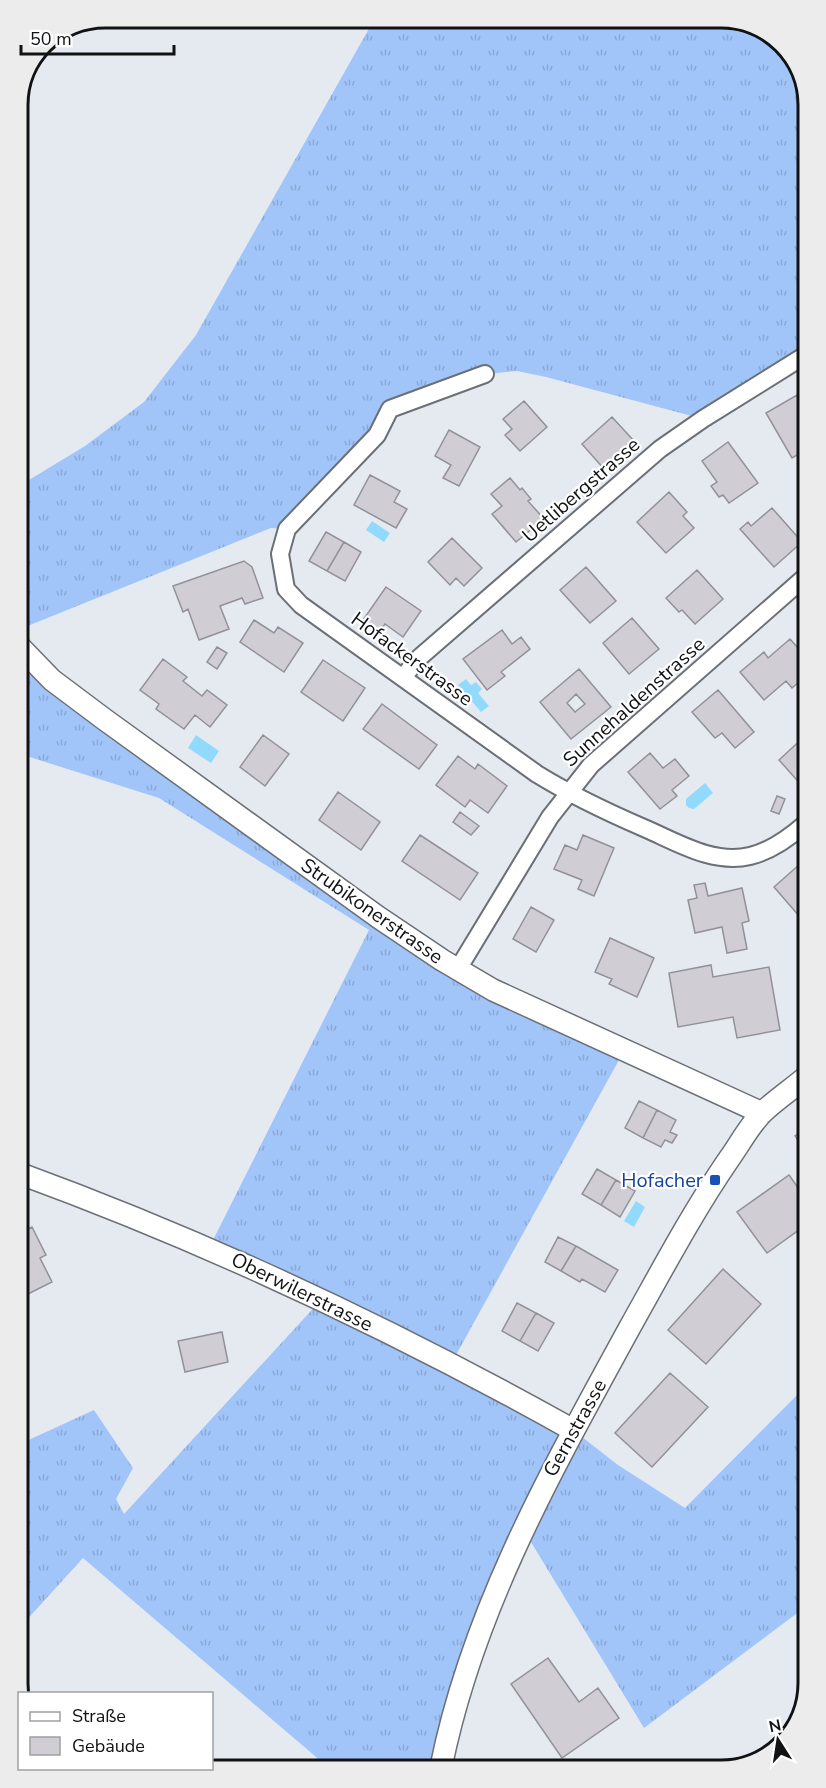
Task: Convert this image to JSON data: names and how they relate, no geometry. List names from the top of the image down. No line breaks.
{"streets":{"street":["Uetlibergstrasse","Hofackerstrasse","Sunnehaldenstrasse","Strubikonerstrasse","Oberwilerstrasse","Gernstrasse"]},"crossings":[["Uetlibergstrasse","Hofackerstrasse"],["Hofackerstrasse","Sunnehaldenstrasse"],["Sunnehaldenstrasse","Strubikonerstrasse"],["Strubikonerstrasse","Gernstrasse"],["Oberwilerstrasse","Gernstrasse"]],"places":{"transit":["Hofacher"]},"legend":["Straße","Gebäude"],"scale_bar":"50 m","north":"top"}
